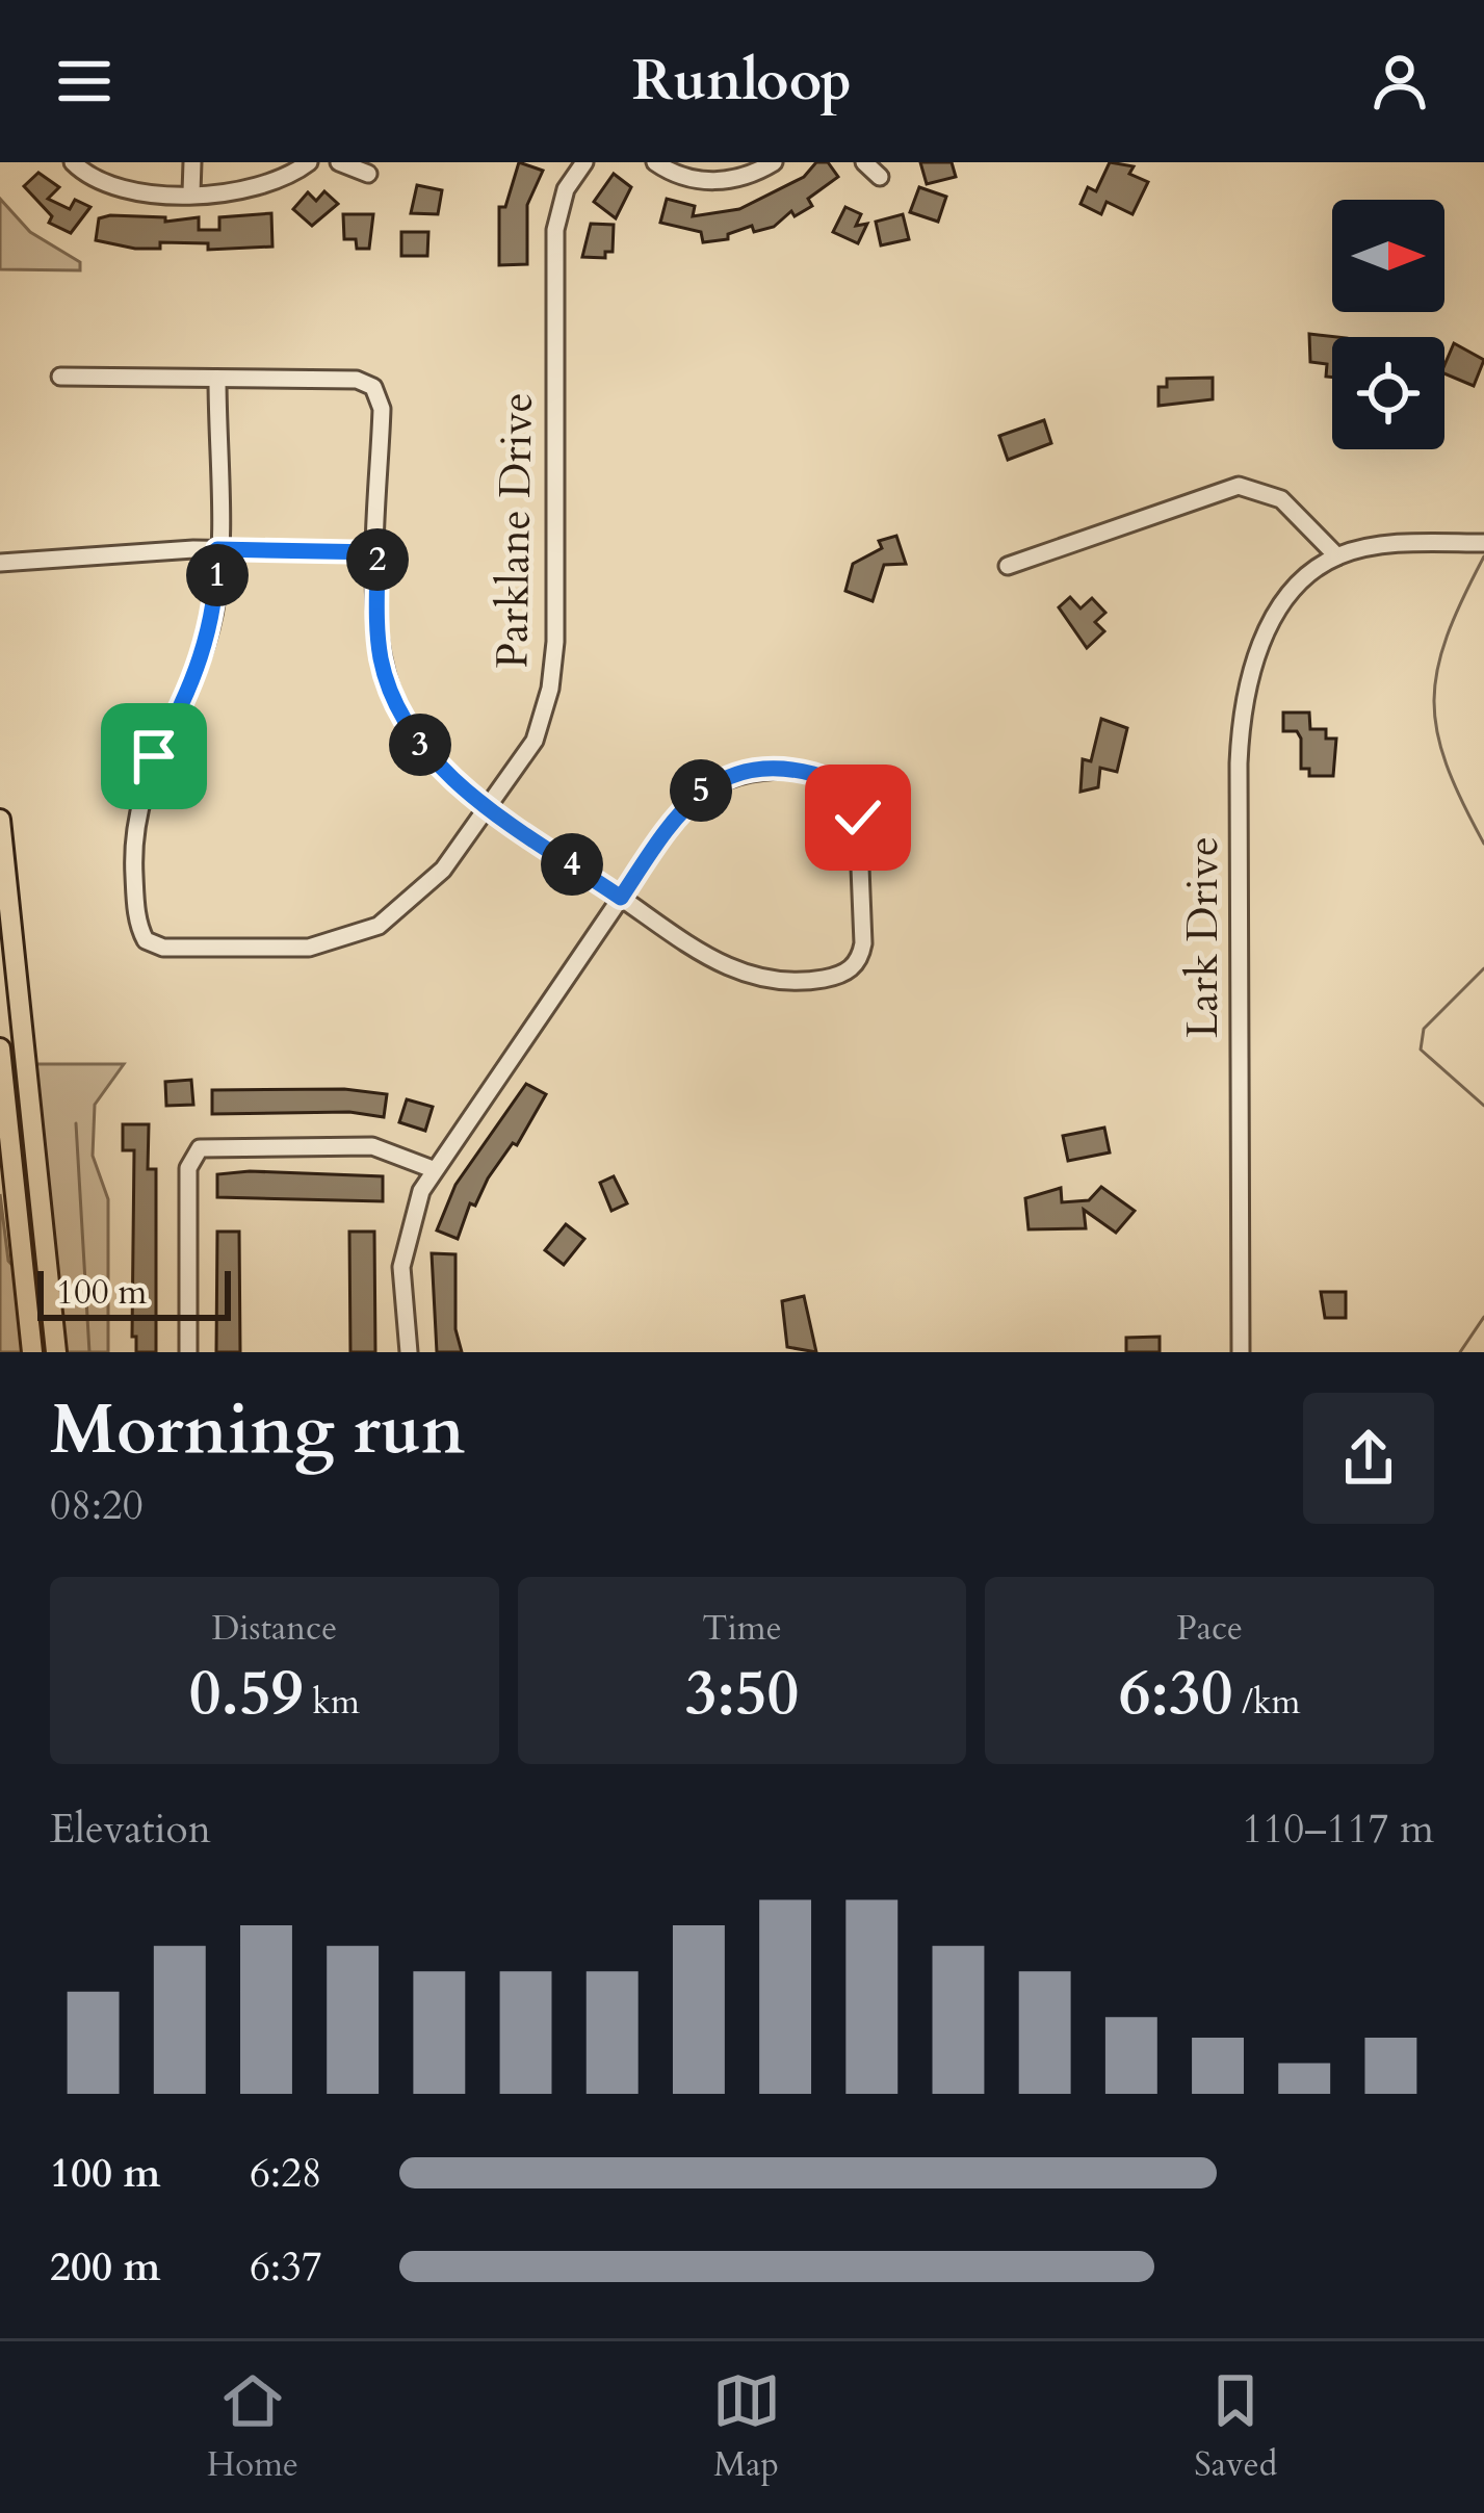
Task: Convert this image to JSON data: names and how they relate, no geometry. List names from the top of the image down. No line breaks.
{"streets":{"street":["Parklane Drive","Lark Drive"]},"scale_bar":"100 m","north":"right","page":{"header":"Runloop","pins":["2","1","3","5","4"],"scale":"100 m","heading":["Morning run","08:20"],"stats":[["Distance","0.59 km"],["Time","3:50"],["Pace","6:30 /km"]],"chart":["Elevation","110–117 m"],"list":[{"name":"100 m","note":"6:28"},{"name":"200 m","note":"6:37"}],"tabs":["Home","Map","Saved"]}}
